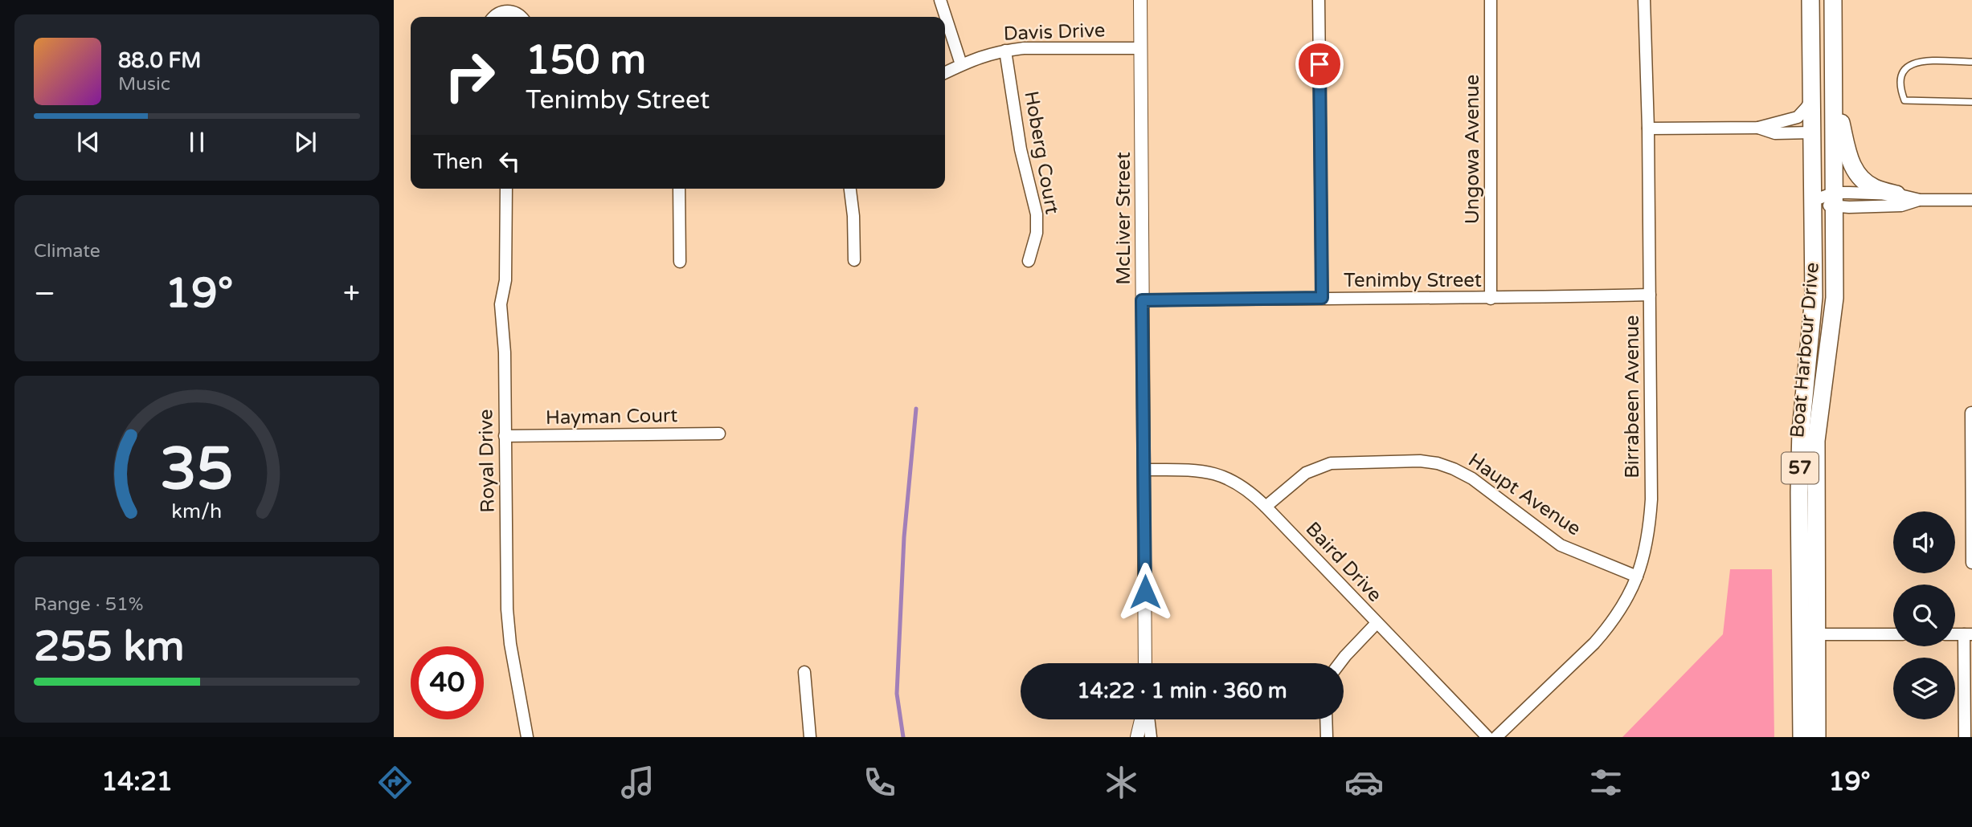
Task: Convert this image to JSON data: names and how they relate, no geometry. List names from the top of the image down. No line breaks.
{"streets":{"main road":["Boat Harbour Drive","57"],"street":["Davis Drive","Ungowa Avenue","Hoberg Court","McLiver Street","Tenimby Street","Birrabeen Avenue","Hayman Court","Royal Drive","Haupt Avenue","Baird Drive"]},"crossings":[["Davis Drive","Hoberg Court"],["Davis Drive","McLiver Street"],["Ungowa Avenue","Tenimby Street"],["McLiver Street","Tenimby Street"],["McLiver Street","Baird Drive"],["Tenimby Street","Birrabeen Avenue"],["Birrabeen Avenue","Haupt Avenue"],["Hayman Court","Royal Drive"],["Haupt Avenue","Baird Drive"]],"page":{"turn":["150 m","Tenimby Street"],"song":["88.0 FM","Music"],"then":"Then","tile":["Climate",["Range · 51%","255 km"]],"heat":["−","19°","+"],"limit":"40","trip":"14:22 · 1 min · 360 m","tabs":["14:21","19°"],"gauge":["35","km/h"]}}
